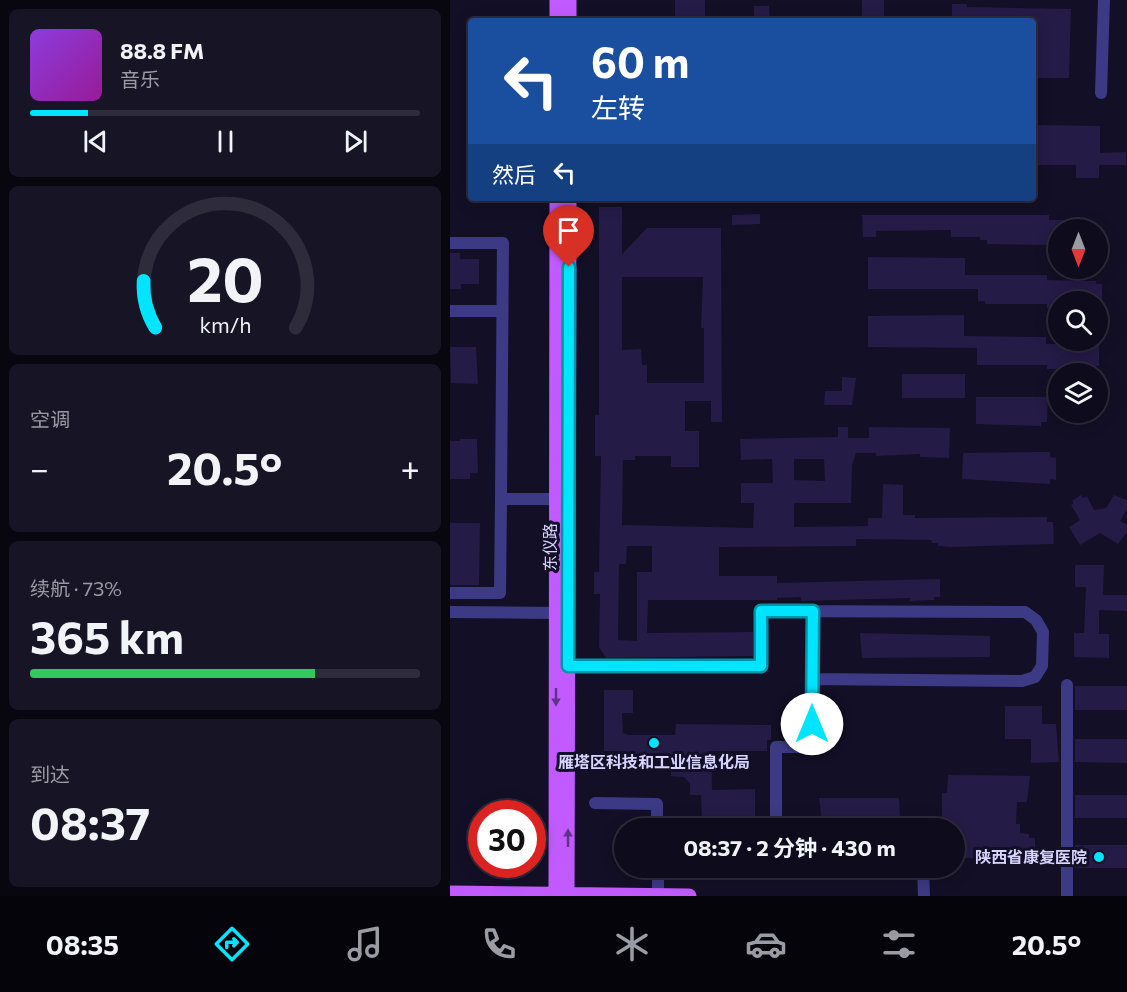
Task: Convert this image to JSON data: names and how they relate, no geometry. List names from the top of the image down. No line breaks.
{"streets":{"main road":["东仪路"]},"places":["雁塔区科技和工业信息化局","陕西省康复医院"],"north":"bottom","page":{"turn":["60 m","左转"],"song":["88.8 FM","音乐"],"then":"然后","tile":["空调",["续航 · 73%","365 km"],["到达","08:37"]],"heat":["−","20.5°","+"],"limit":"30","trip":"08:37 · 2 分钟 · 430 m","tabs":["08:35","20.5°"],"gauge":["20","km/h"]}}
